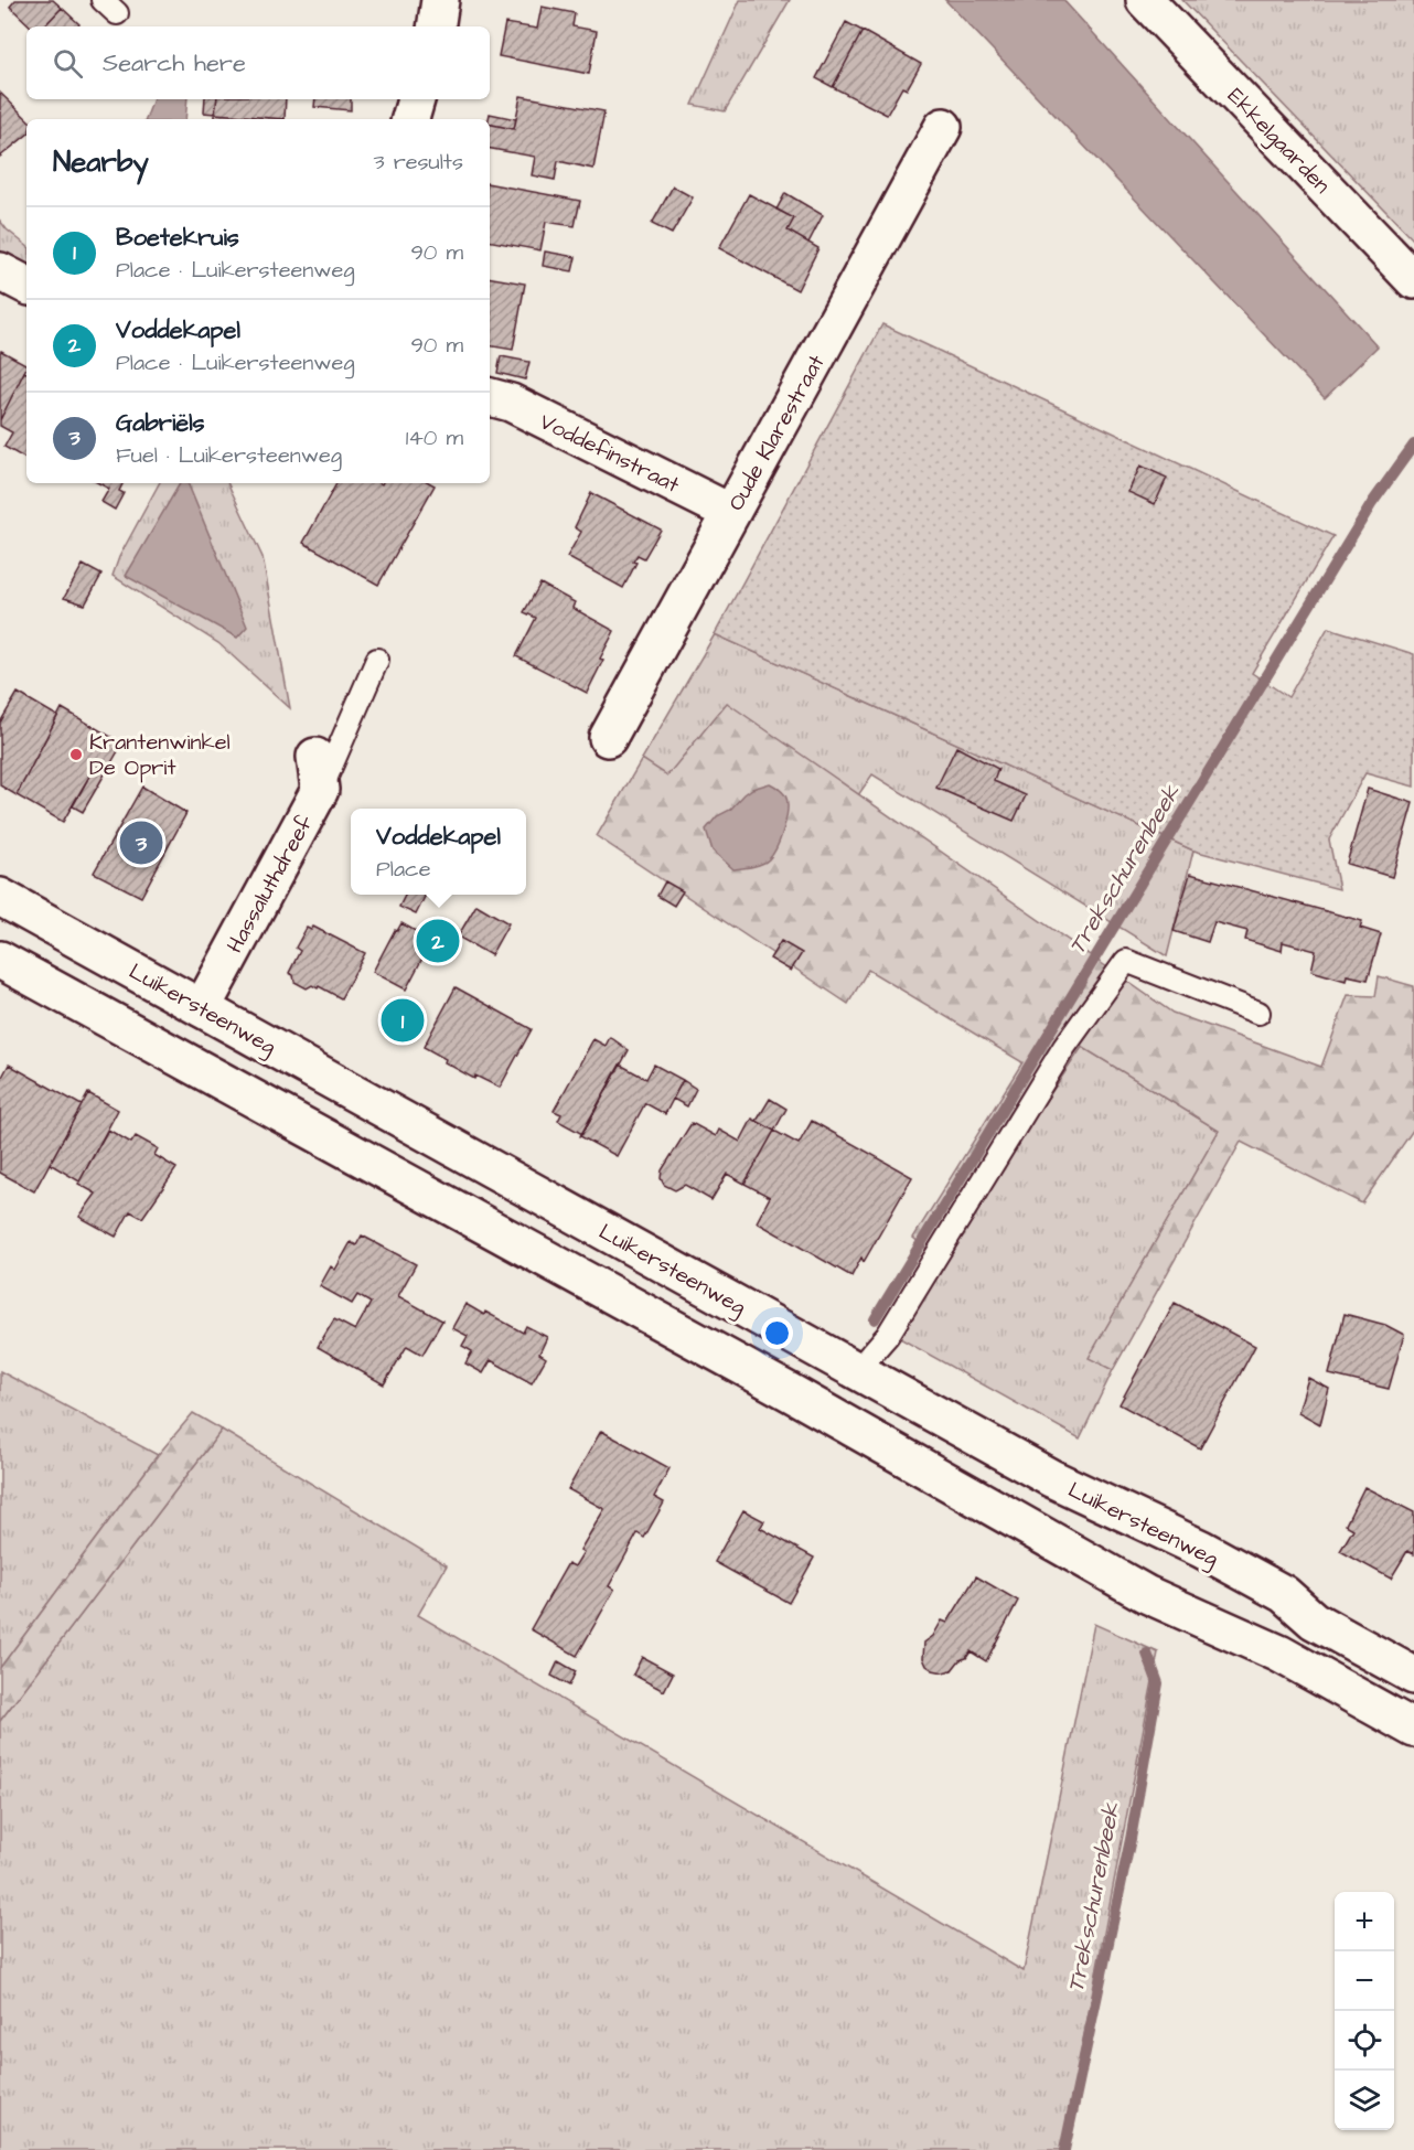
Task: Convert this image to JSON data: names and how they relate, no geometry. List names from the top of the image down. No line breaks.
{"streets":{"main road":["Ekkelgaarden","Oude Klarestraat","Voddefinstraat","Hassaluthdreef","Luikersteenweg"]},"crossings":[["Oude Klarestraat","Voddefinstraat"],["Hassaluthdreef","Luikersteenweg"]],"water":["Trekschurenbeek"],"places":["Krantenwinkel De Oprit"],"page":{"search":"Search here","heading":["Nearby","3 results"],"list":[{"mark":"1","name":"Boetekruis","note":"Place · Luikersteenweg","value":"90 m"},{"mark":"2","name":"Voddekapel","note":"Place · Luikersteenweg","value":"90 m"},{"mark":"3","name":"Gabriëls","note":"Fuel · Luikersteenweg","value":"140 m"}],"popup":["Voddekapel","Place"],"pins":["3","2","1"],"map_buttons":["+","−"]}}
